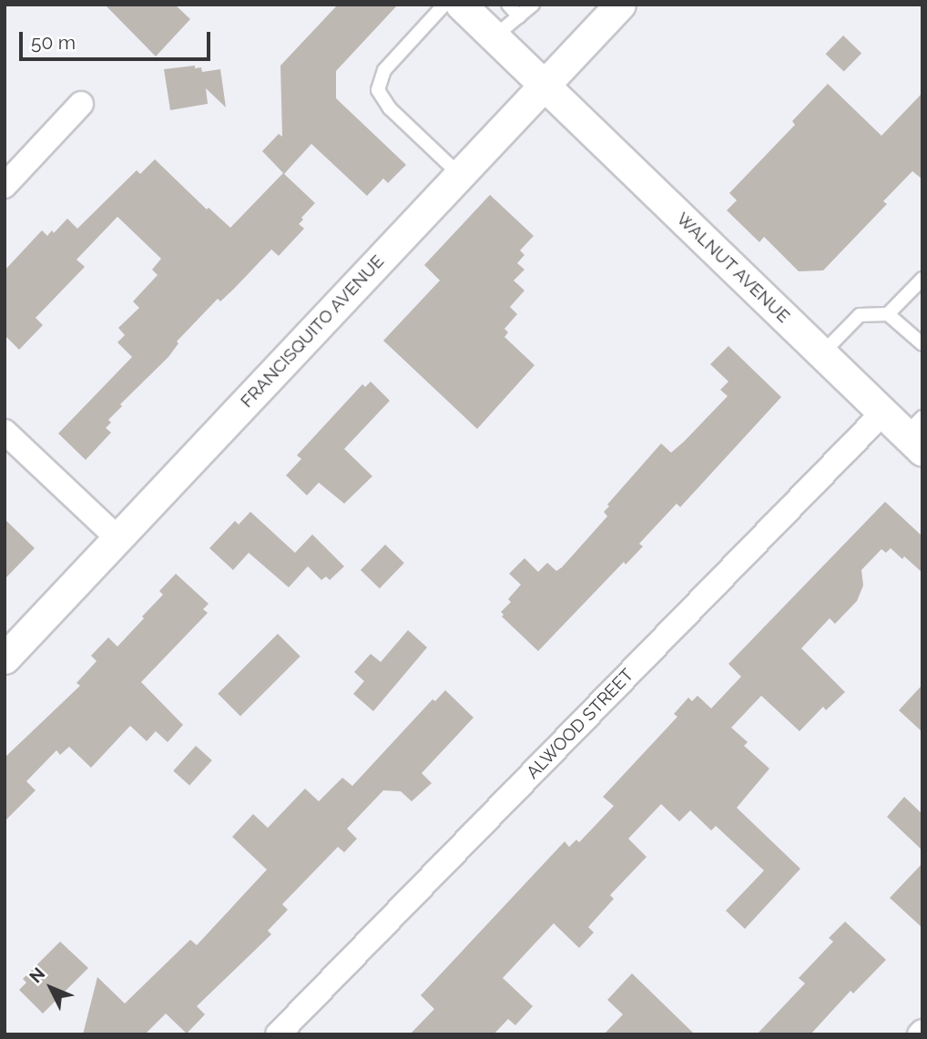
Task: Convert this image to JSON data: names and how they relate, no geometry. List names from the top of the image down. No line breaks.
{"streets":{"street":["WALNUT AVENUE","FRANCISQUITO AVENUE","ALWOOD STREET"]},"crossings":[["WALNUT AVENUE","FRANCISQUITO AVENUE"],["WALNUT AVENUE","ALWOOD STREET"]],"scale_bar":"50 m","north":"top left"}
